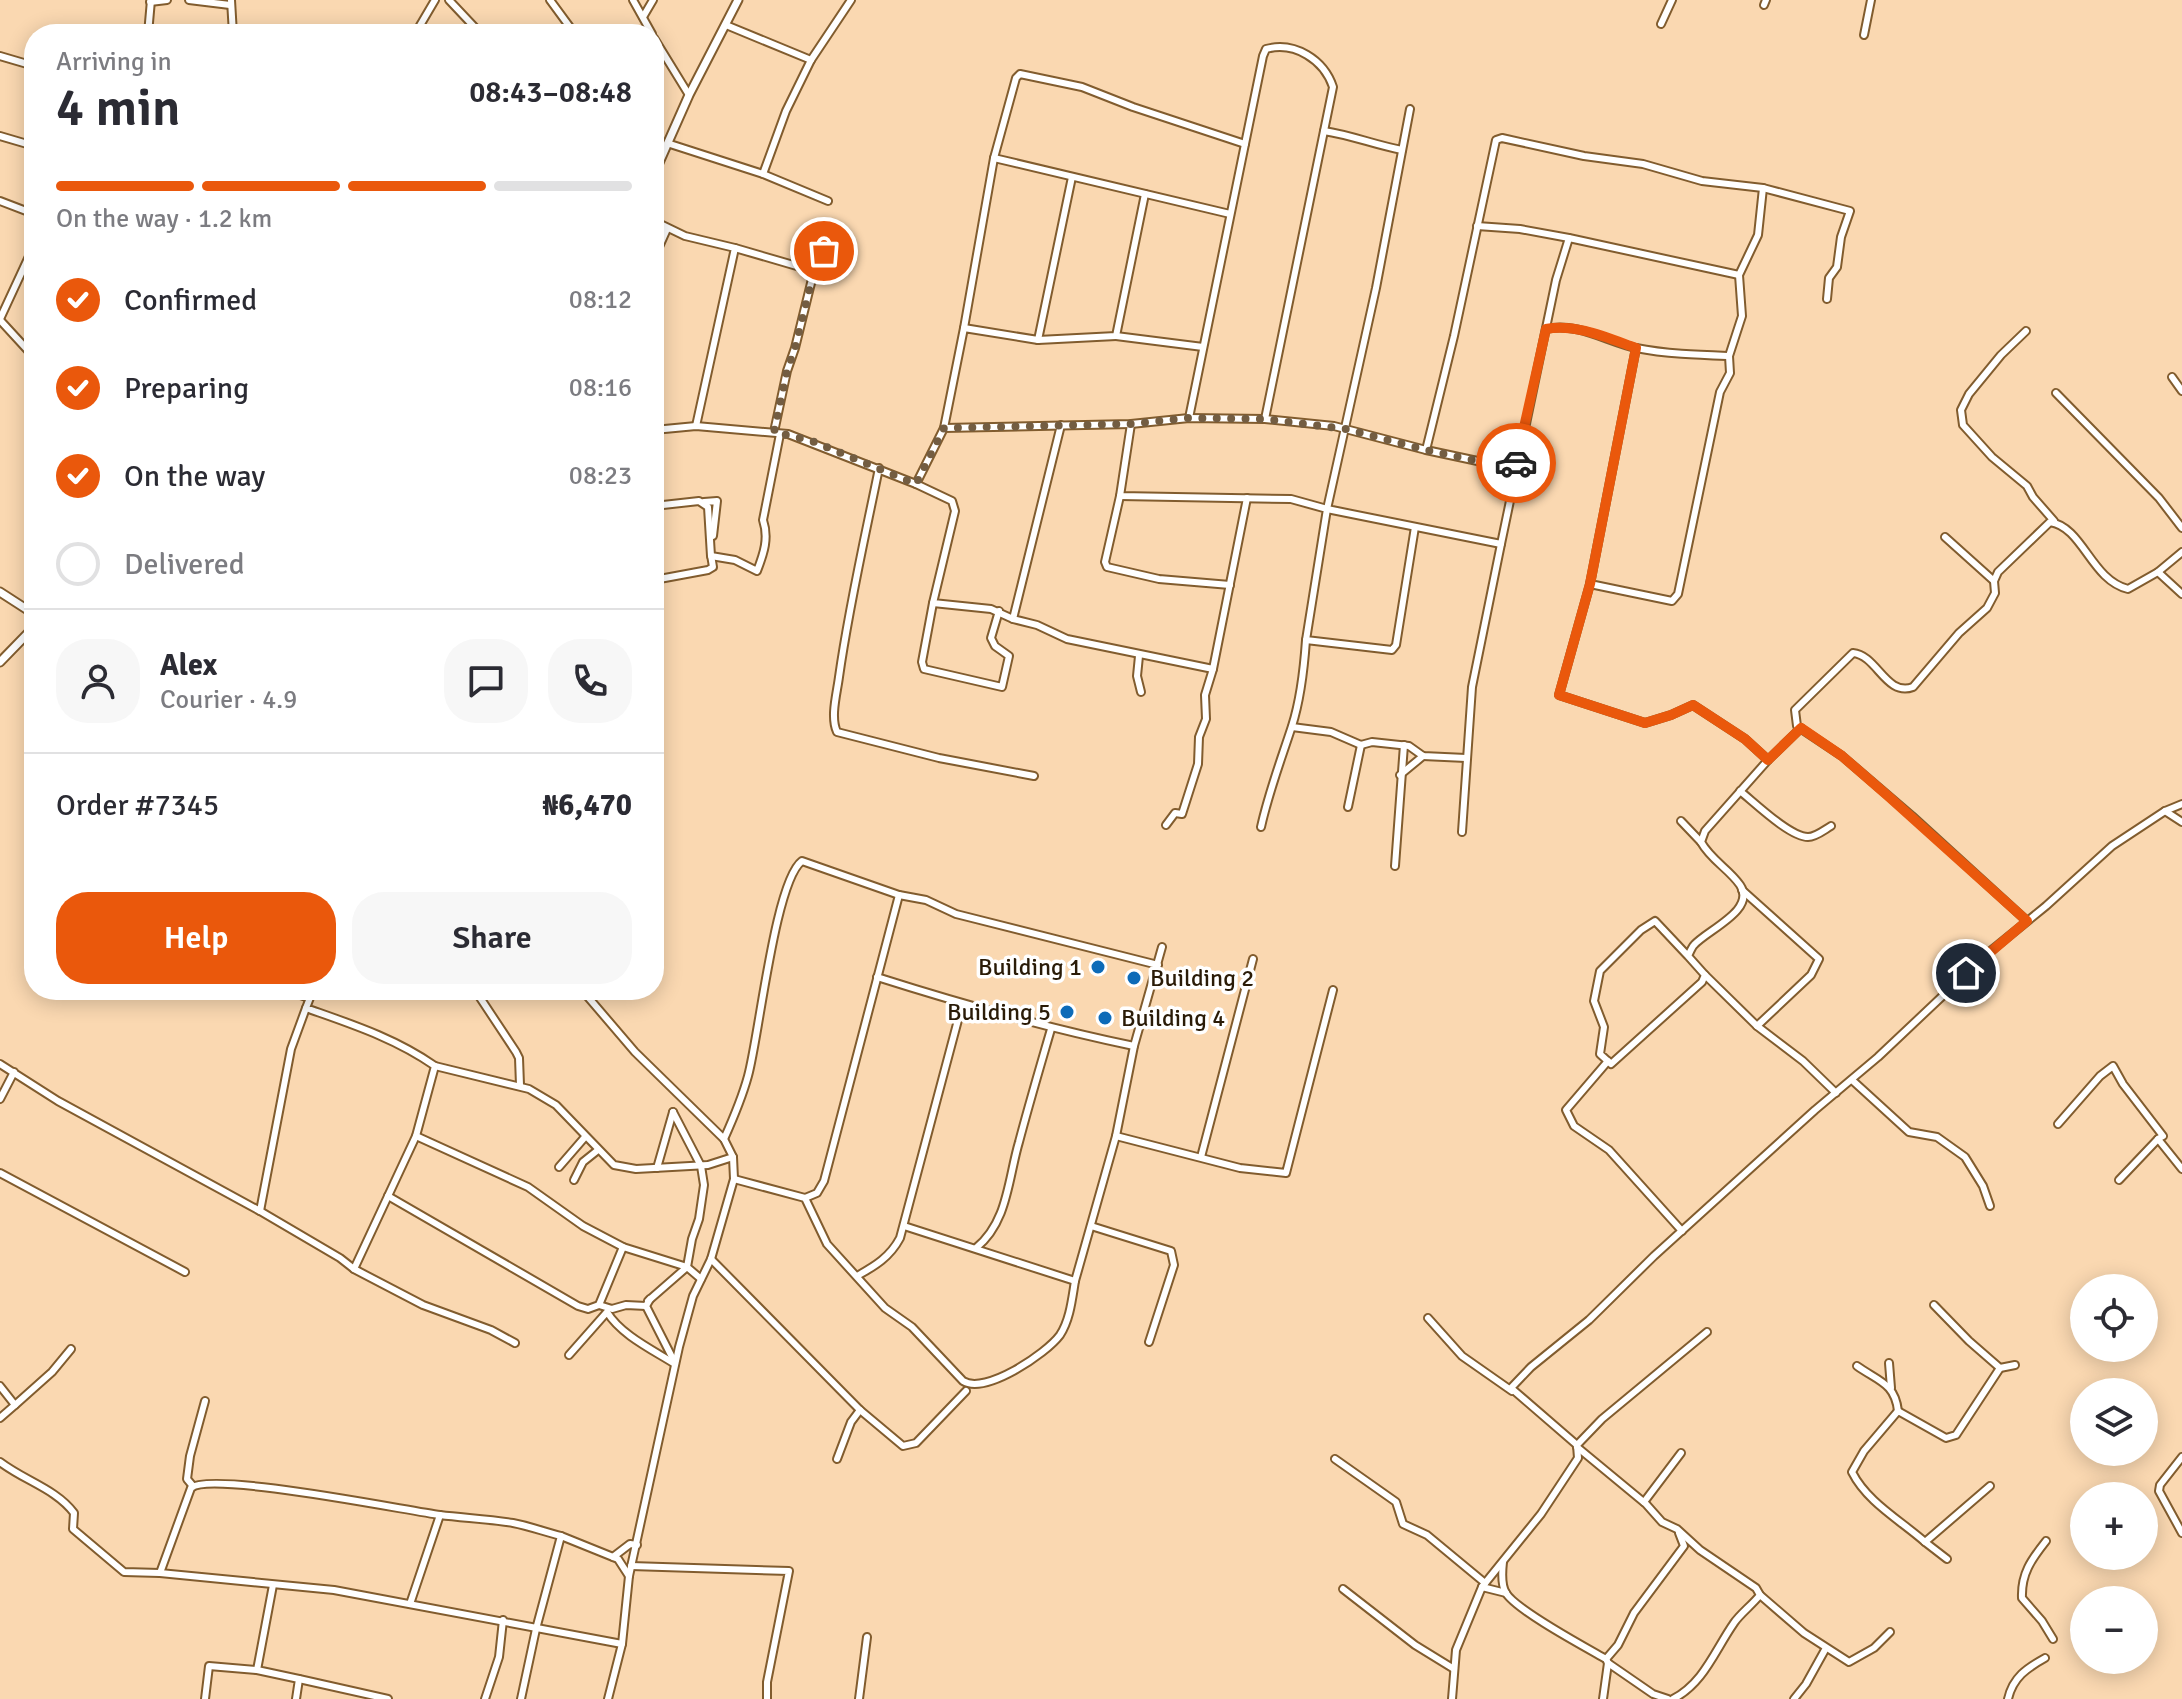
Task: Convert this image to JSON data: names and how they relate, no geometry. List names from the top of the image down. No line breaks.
{"places":["Building 1","Building 2","Building 5","Building 4"],"page":{"heading":["4 min","Arriving in","08:43–08:48"],"panel":["Alex","Courier · 4.9","Order #7345","₦6,470"],"bar":"On the way · 1.2 km","list":[["Confirmed","08:12"],["Preparing","08:16"],["On the way","08:23"],"Delivered"],"buttons":["Help","Share"],"map_buttons":["+","−"]}}
